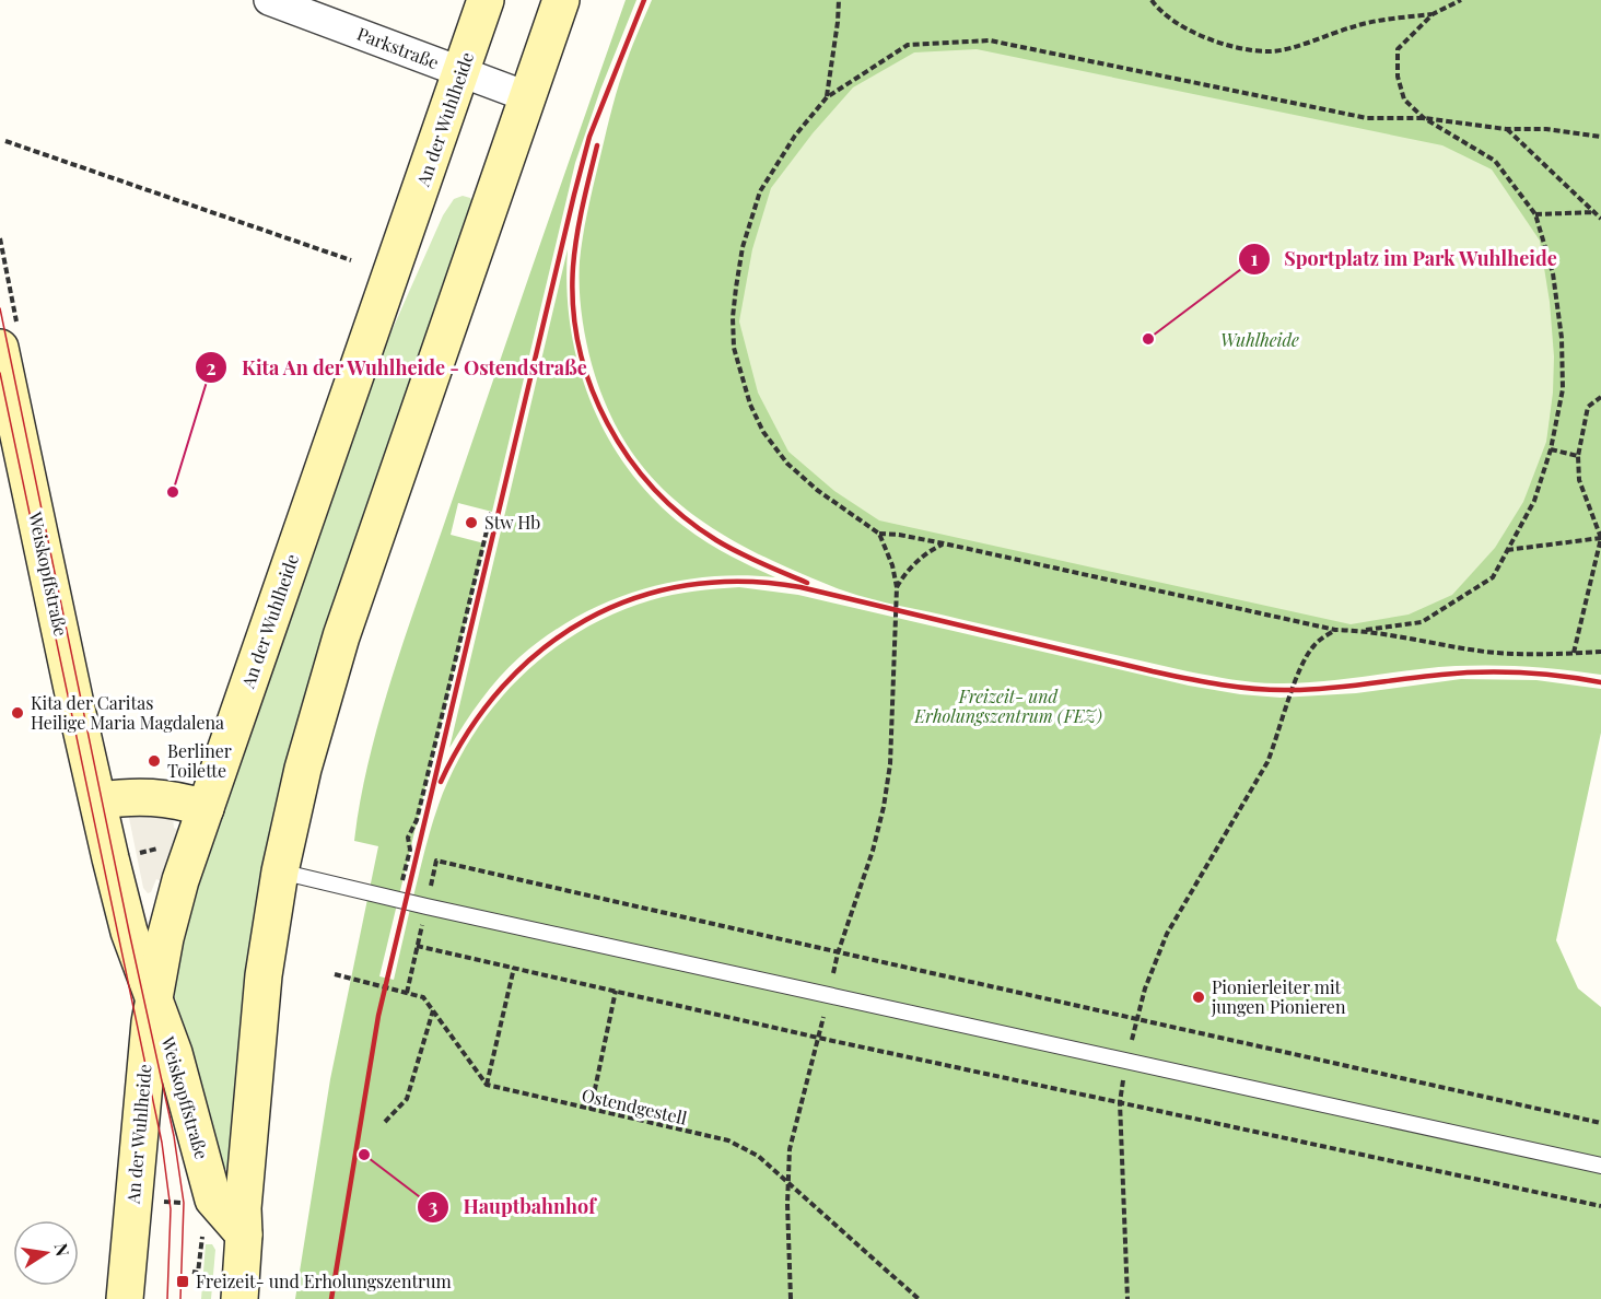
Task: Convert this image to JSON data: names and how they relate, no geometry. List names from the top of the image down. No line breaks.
{"streets":{"main road":["An der Wuhlheide","Weiskopffstraße"],"street":["Parkstraße"],"path":["Ostendgestell"]},"crossings":[["Parkstraße","An der Wuhlheide"],["An der Wuhlheide","Weiskopffstraße"]],"parks":["Wuhlheide","Freizeit- und Erholungszentrum (FEZ)"],"places":{"other":["Sportplatz im Park Wuhlheide","Kita An der Wuhlheide - Ostendstraße","Stw Hb","Kita der Caritas Heilige Maria Magdalena","Berliner Toilette","Pionierleiter mit jungen Pionieren","Hauptbahnhof"],"transit":["Freizeit- und Erholungszentrum"]},"north":"right"}
